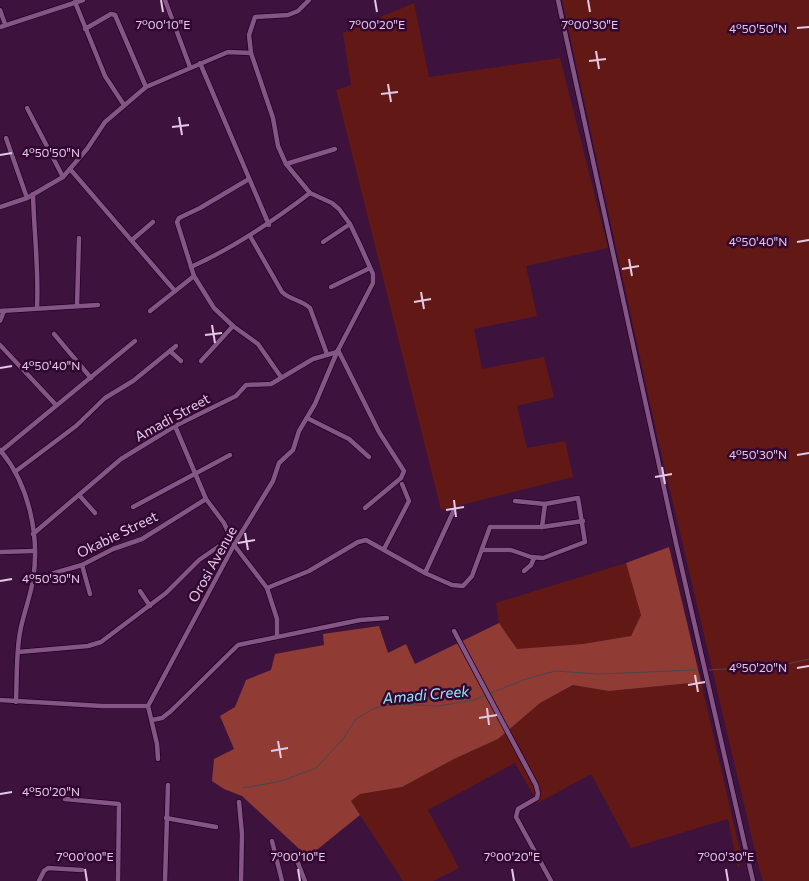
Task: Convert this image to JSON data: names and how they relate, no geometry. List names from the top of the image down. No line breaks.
{"streets":{"street":["Amadi Street","Okabie Street","Orosi Avenue"]},"crossings":[["Amadi Street","Orosi Avenue"]],"water":["Amadi Creek"],"coordinates":["7°00'20\"E","7°00'10\"E","7°00'30\"E","4°50'50\"N","4°50'40\"N","4°50'30\"N","4°50'20\"N","7°00'00\"E"]}
